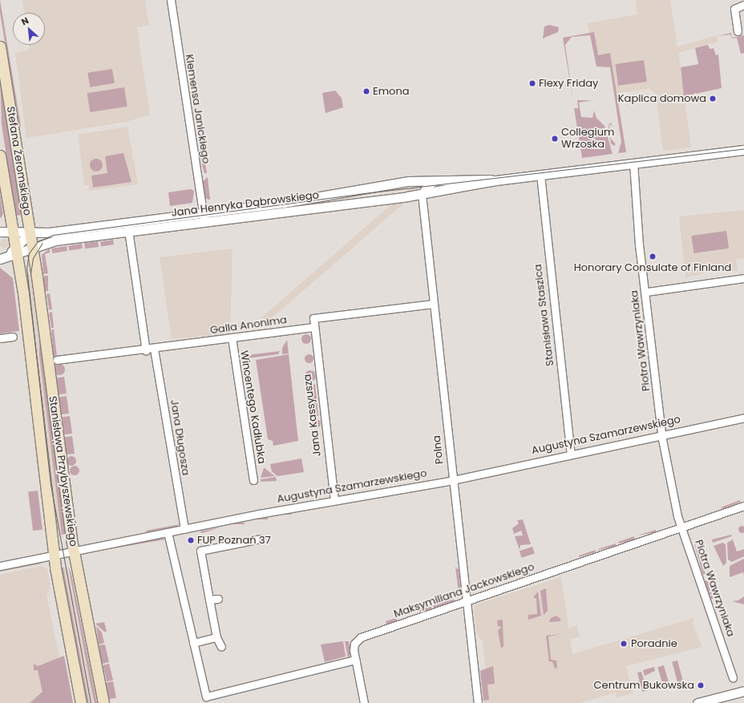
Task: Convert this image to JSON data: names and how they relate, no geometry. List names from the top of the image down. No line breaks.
{"streets":{"main road":["Stefana Żeromskiego","Stanisława Przybyszewskiego"],"street":["Klemensa Janickiego","Jana Henryka Dąbrowskiego","Stanisława Staszica","Galla Anonima","Piotra Wawrzyniaka","Wincentego Kadłubka","Jana Kassyusza","Augustyna Szamarzewskiego","Jana Długosza","Polna","Maksymiliana Jackowskiego"]},"crossings":[["Klemensa Janickiego","Jana Henryka Dąbrowskiego"],["Stefana Żeromskiego","Jana Henryka Dąbrowskiego"],["Stefana Żeromskiego","Stanisława Przybyszewskiego"],["Jana Henryka Dąbrowskiego","Stanisława Staszica"],["Jana Henryka Dąbrowskiego","Piotra Wawrzyniaka"],["Jana Henryka Dąbrowskiego","Polna"],["Jana Henryka Dąbrowskiego","Stanisława Przybyszewskiego"],["Stanisława Staszica","Augustyna Szamarzewskiego"],["Galla Anonima","Wincentego Kadłubka"],["Galla Anonima","Jana Kassyusza"],["Galla Anonima","Jana Długosza"],["Piotra Wawrzyniaka","Augustyna Szamarzewskiego"],["Piotra Wawrzyniaka","Maksymiliana Jackowskiego"],["Jana Kassyusza","Augustyna Szamarzewskiego"],["Augustyna Szamarzewskiego","Jana Długosza"],["Augustyna Szamarzewskiego","Polna"],["Augustyna Szamarzewskiego","Stanisława Przybyszewskiego"],["Polna","Maksymiliana Jackowskiego"]],"places":["Flexy Friday","Emona","Kaplica domowa","Collegium Wrzoska","Honorary Consulate of Finland","FUP Poznań 37","Poradnie","Centrum Bukowska"],"north":"top left"}
